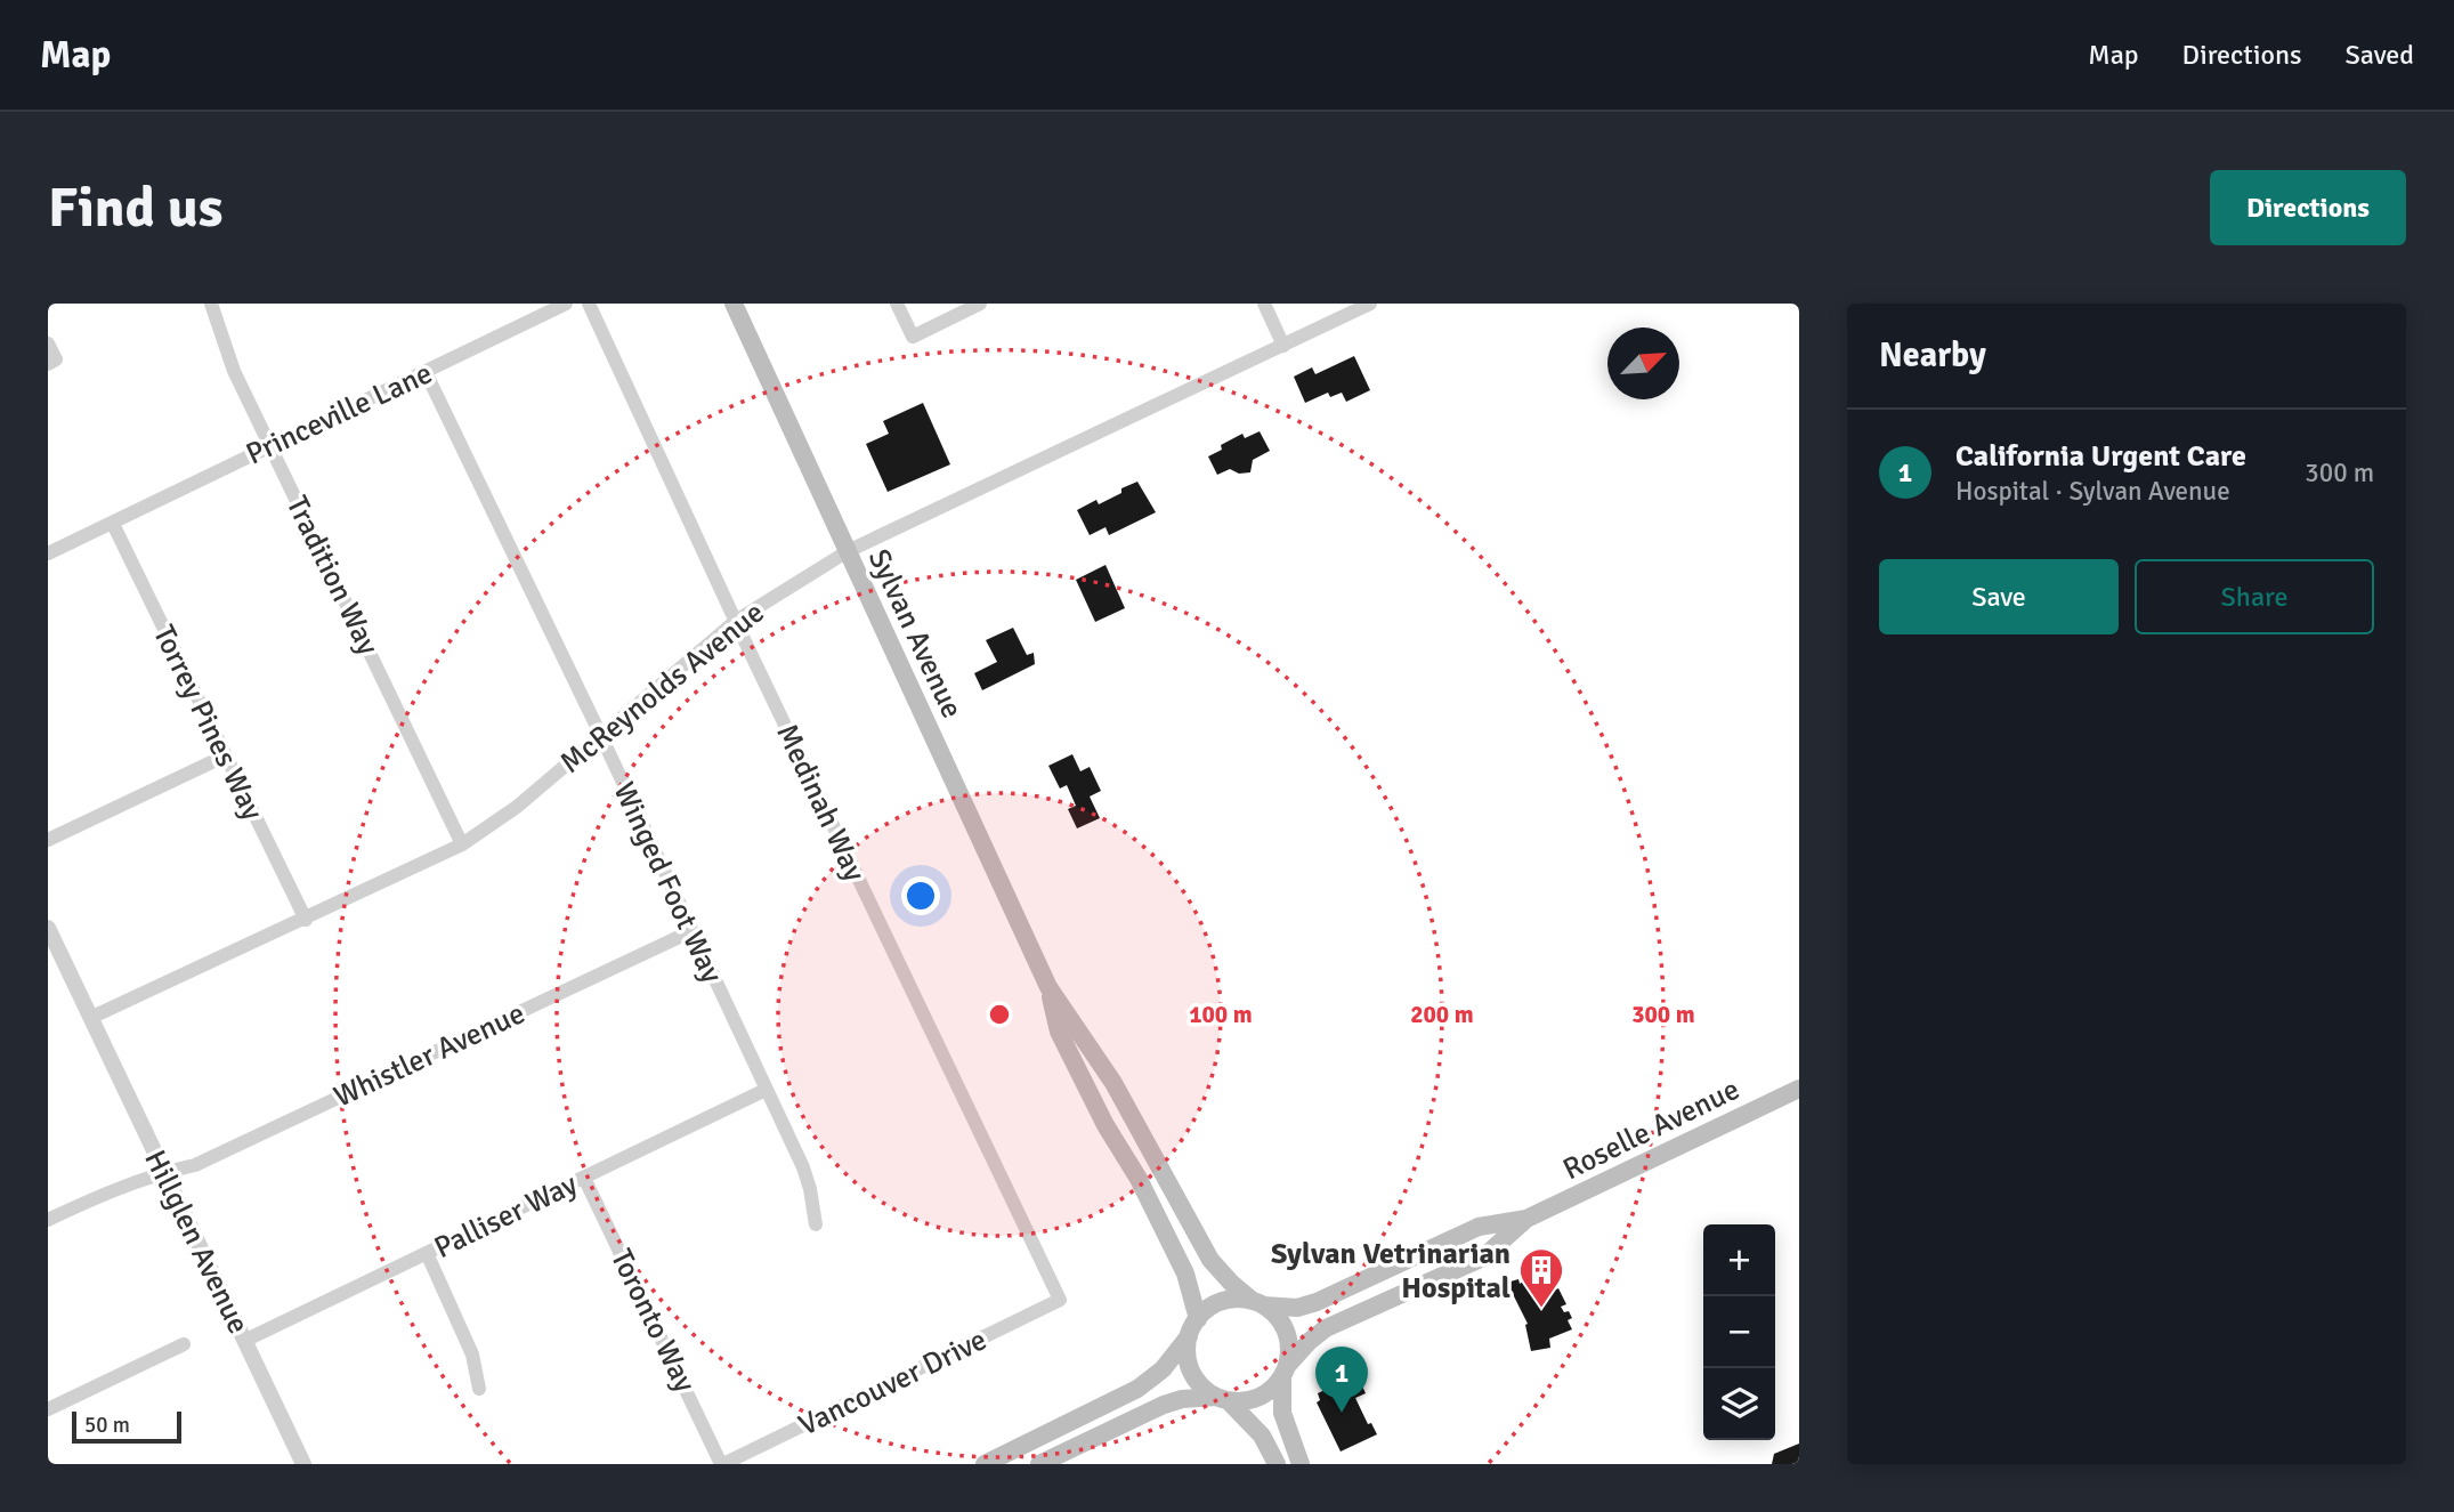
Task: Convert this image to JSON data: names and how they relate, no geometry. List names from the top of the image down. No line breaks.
{"streets":{"main road":["Sylvan Avenue","Roselle Avenue"],"street":["Princeville Lane","Tradition Way","McReynolds Avenue","Torrey Pines Way","Medinah Way","Winged Foot Way","Whistler Avenue","Palliser Way","Hillglen Avenue","Toronto Way","Vancouver Drive"]},"crossings":[["Princeville Lane","Tradition Way"],["Princeville Lane","Torrey Pines Way"],["Princeville Lane","Winged Foot Way"],["Tradition Way","McReynolds Avenue"],["Sylvan Avenue","McReynolds Avenue"],["Sylvan Avenue","Roselle Avenue"],["McReynolds Avenue","Torrey Pines Way"],["McReynolds Avenue","Medinah Way"],["McReynolds Avenue","Winged Foot Way"],["McReynolds Avenue","Hillglen Avenue"],["Medinah Way","Vancouver Drive"],["Winged Foot Way","Whistler Avenue"],["Winged Foot Way","Palliser Way"],["Whistler Avenue","Hillglen Avenue"],["Palliser Way","Hillglen Avenue"],["Palliser Way","Toronto Way"],["Toronto Way","Vancouver Drive"]],"places":{"building":["Sylvan Vetrinarian Hospital"]},"scale_bar":"50 m","north":"top right","page":{"header":"Map","nav":["Map","Directions","Saved"],"buttons":["Directions",["Save","Share"]],"title":"Find us","heading":"Nearby","list":[{"mark":"1","name":"California Urgent Care","note":"Hospital · Sylvan Avenue","value":"300 m"}],"map_buttons":["+","−"],"pins":"1","scale":"50 m"},"rings":["100 m","200 m","300 m"]}
